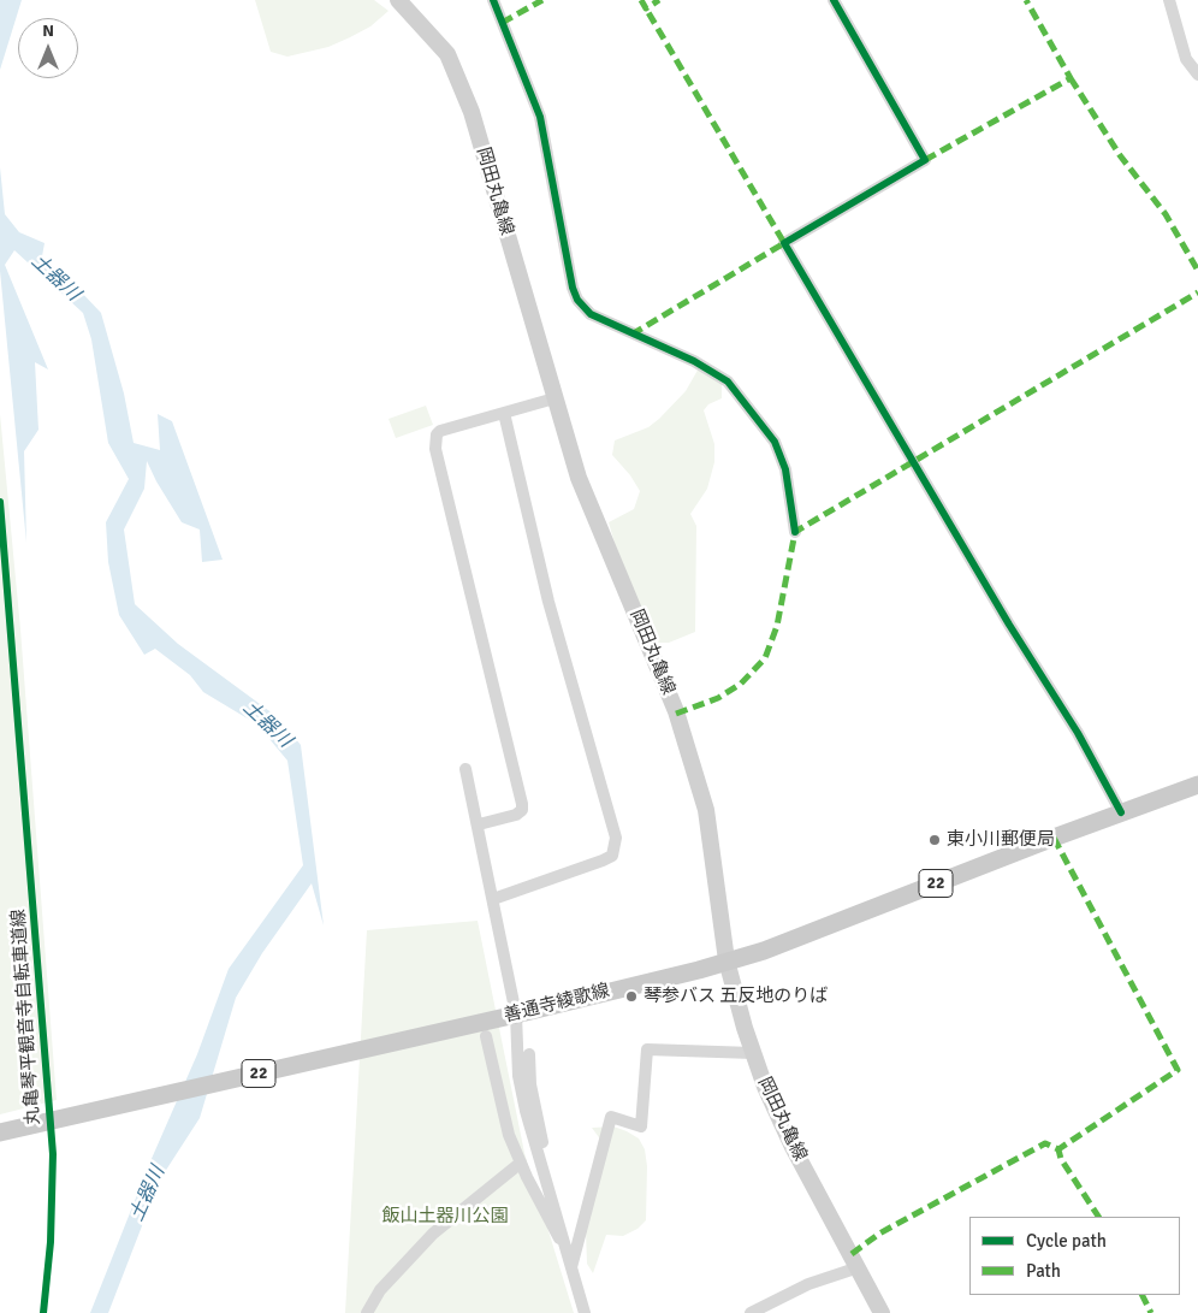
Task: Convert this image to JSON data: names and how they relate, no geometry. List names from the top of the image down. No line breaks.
{"streets":{"main road":["岡田丸亀線","22","善通寺綾歌線"],"cycle path":["丸亀琴平観音寺自転車道線"]},"crossings":[["岡田丸亀線","善通寺綾歌線"]],"water":["土器川"],"parks":["飯山土器川公園"],"places":["東小川郵便局","琴参バス 五反地のりば"],"legend":["Cycle path","Path"],"north":"top"}
